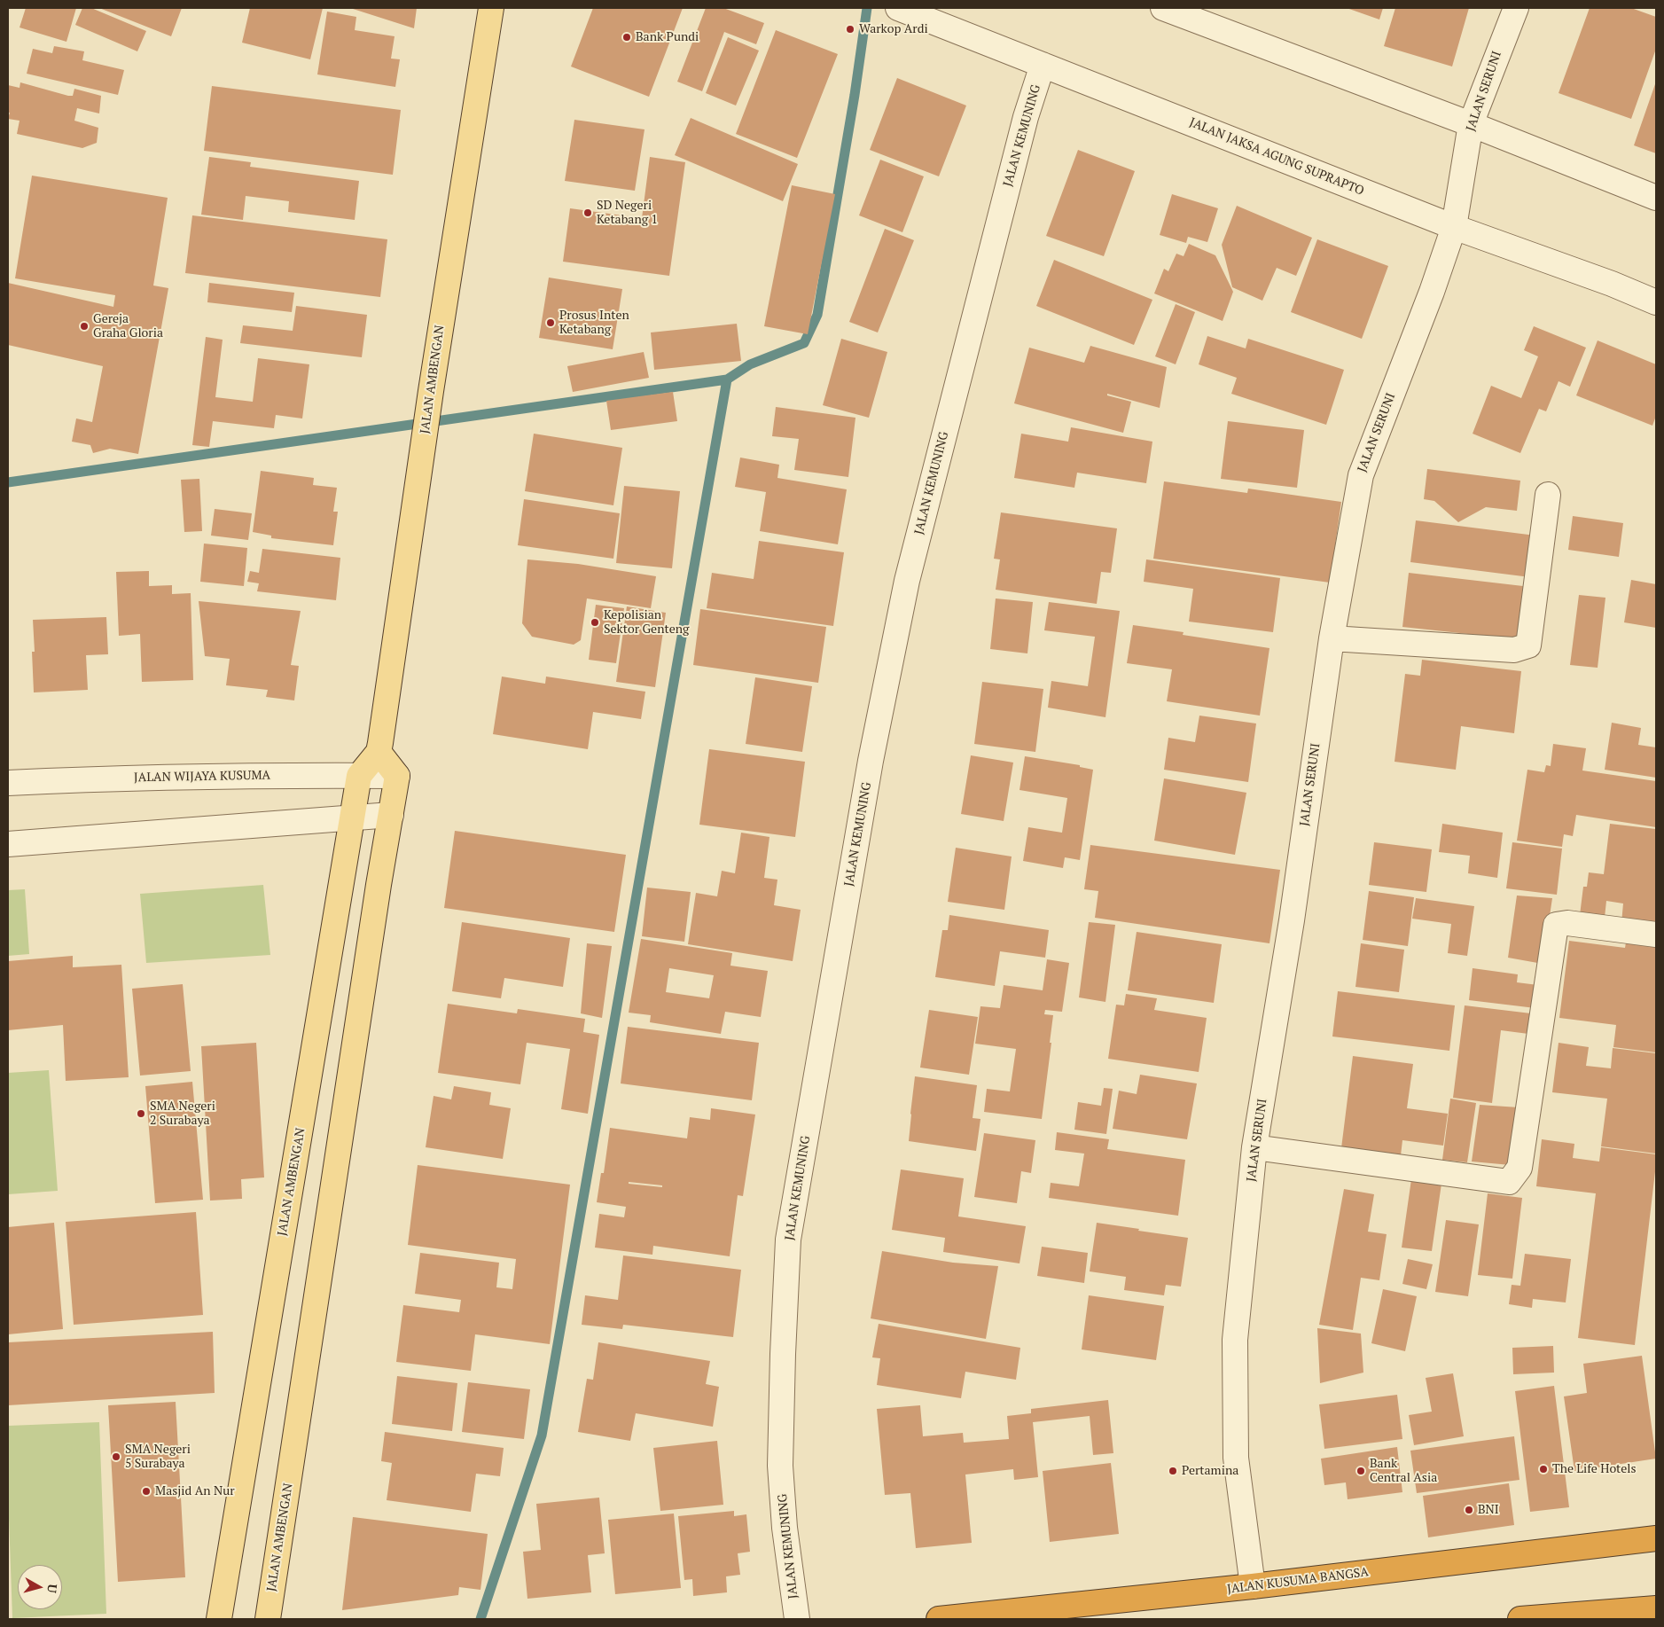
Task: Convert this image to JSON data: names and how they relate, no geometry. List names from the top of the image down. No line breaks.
{"streets":{"highway":["JALAN KUSUMA BANGSA"],"main road":["JALAN AMBENGAN"],"street":["JALAN SERUNI","JALAN KEMUNING","JALAN JAKSA AGUNG SUPRAPTO","JALAN WIJAYA KUSUMA"]},"crossings":[["JALAN SERUNI","JALAN JAKSA AGUNG SUPRAPTO"],["JALAN SERUNI","JALAN KUSUMA BANGSA"],["JALAN KEMUNING","JALAN JAKSA AGUNG SUPRAPTO"],["JALAN AMBENGAN","JALAN WIJAYA KUSUMA"]],"places":["Warkop Ardi","Bank Pundi","SD Negeri Ketabang 1","Prosus Inten Ketabang","Gereja Graha Gloria","Kepolisian Sektor Genteng","SMA Negeri 2 Surabaya","SMA Negeri 5 Surabaya","The Life Hotels","Pertamina","Bank Central Asia","Masjid An Nur","BNI"],"north":"right"}
